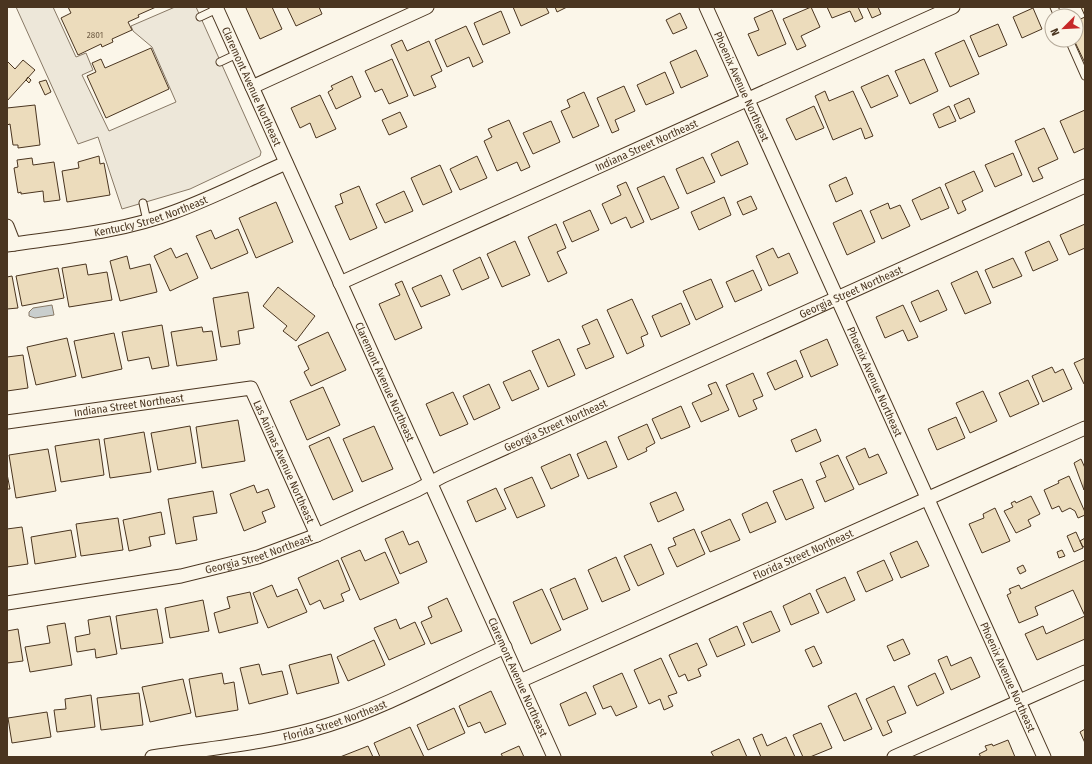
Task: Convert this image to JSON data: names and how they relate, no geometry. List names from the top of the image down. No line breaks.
{"streets":{"street":["Claremont Avenue Northeast","Phoenix Avenue Northeast","Indiana Street Northeast","Kentucky Street Northeast","Georgia Street Northeast","Las Animas Avenue Northeast","Florida Street Northeast"]},"crossings":[["Claremont Avenue Northeast","Indiana Street Northeast"],["Claremont Avenue Northeast","Kentucky Street Northeast"],["Claremont Avenue Northeast","Georgia Street Northeast"],["Claremont Avenue Northeast","Florida Street Northeast"],["Phoenix Avenue Northeast","Indiana Street Northeast"],["Phoenix Avenue Northeast","Georgia Street Northeast"],["Phoenix Avenue Northeast","Florida Street Northeast"],["Indiana Street Northeast","Las Animas Avenue Northeast"],["Georgia Street Northeast","Las Animas Avenue Northeast"]],"house_numbers":["2801"],"north":"bottom left"}
